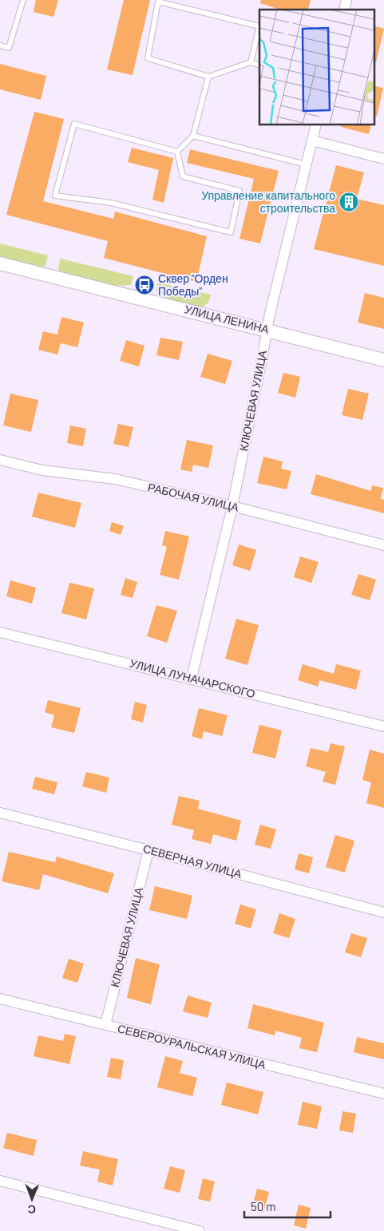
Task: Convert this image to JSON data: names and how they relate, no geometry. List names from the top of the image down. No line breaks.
{"streets":{"main road":["УЛИЦА ЛЕНИНА"],"street":["КЛЮЧЕВАЯ УЛИЦА","РАБОЧАЯ УЛИЦА","УЛИЦА ЛУНАЧАРСКОГО","СЕВЕРНАЯ УЛИЦА","СЕВЕРОУРАЛЬСКАЯ УЛИЦА"]},"crossings":[["УЛИЦА ЛЕНИНА","КЛЮЧЕВАЯ УЛИЦА"],["КЛЮЧЕВАЯ УЛИЦА","РАБОЧАЯ УЛИЦА"],["КЛЮЧЕВАЯ УЛИЦА","УЛИЦА ЛУНАЧАРСКОГО"],["КЛЮЧЕВАЯ УЛИЦА","СЕВЕРНАЯ УЛИЦА"],["КЛЮЧЕВАЯ УЛИЦА","СЕВЕРОУРАЛЬСКАЯ УЛИЦА"]],"places":{"building":["Управление капитального строительства"],"bus stop":["Сквер \"Орден Победы\""]},"scale_bar":"50 m","north":"bottom"}
